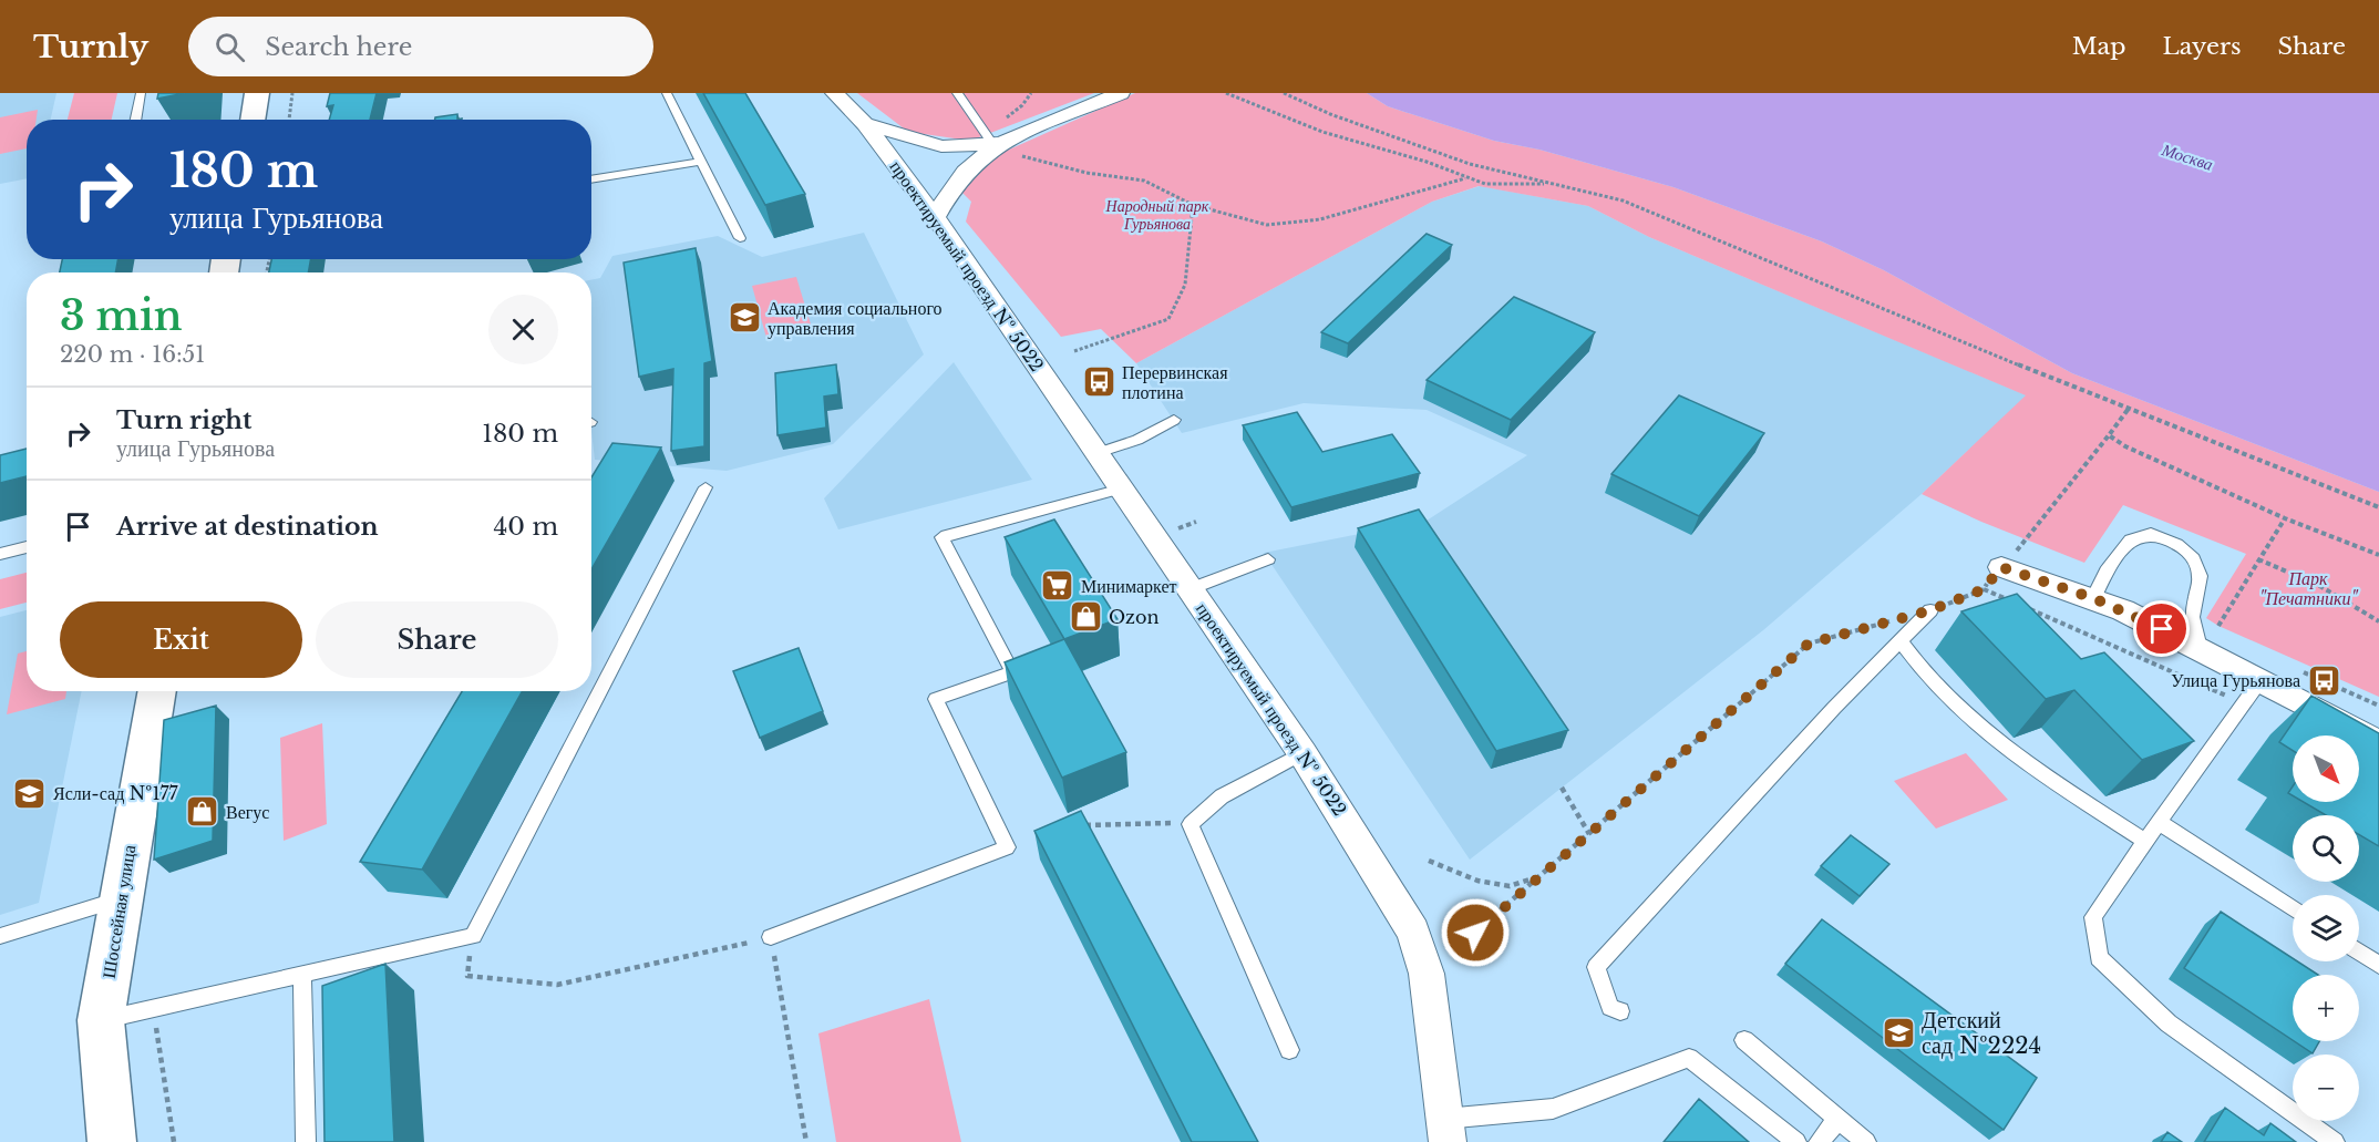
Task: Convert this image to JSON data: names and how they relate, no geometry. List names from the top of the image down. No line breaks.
{"streets":{"main road":["Шоссейная улица"],"street":["проектируемый проезд № 5022"]},"water":["Москва"],"parks":["Народный парк Гурьянова","Парк \"Печатники\""],"places":{"school or university":["Академия социального управления","Ясли-сад №177","Детский сад №2224"],"bus stop":["Перервинская плотина","Улица Гурьянова"],"supermarket":["Минимаркет"],"shop":["Ozon","Вегус"]},"north":"bottom right","page":{"header":"Turnly","search":"Search here","nav":["Map","Layers","Share"],"turn":["180 m","улица Гурьянова"],"heading":["3 min","220 m · 16:51"],"list":[{"name":"Turn right","note":"улица Гурьянова","value":"180 m"},{"name":"Arrive at destination","value":"40 m"}],"buttons":["Exit","Share"],"map_buttons":["+","−"]}}
